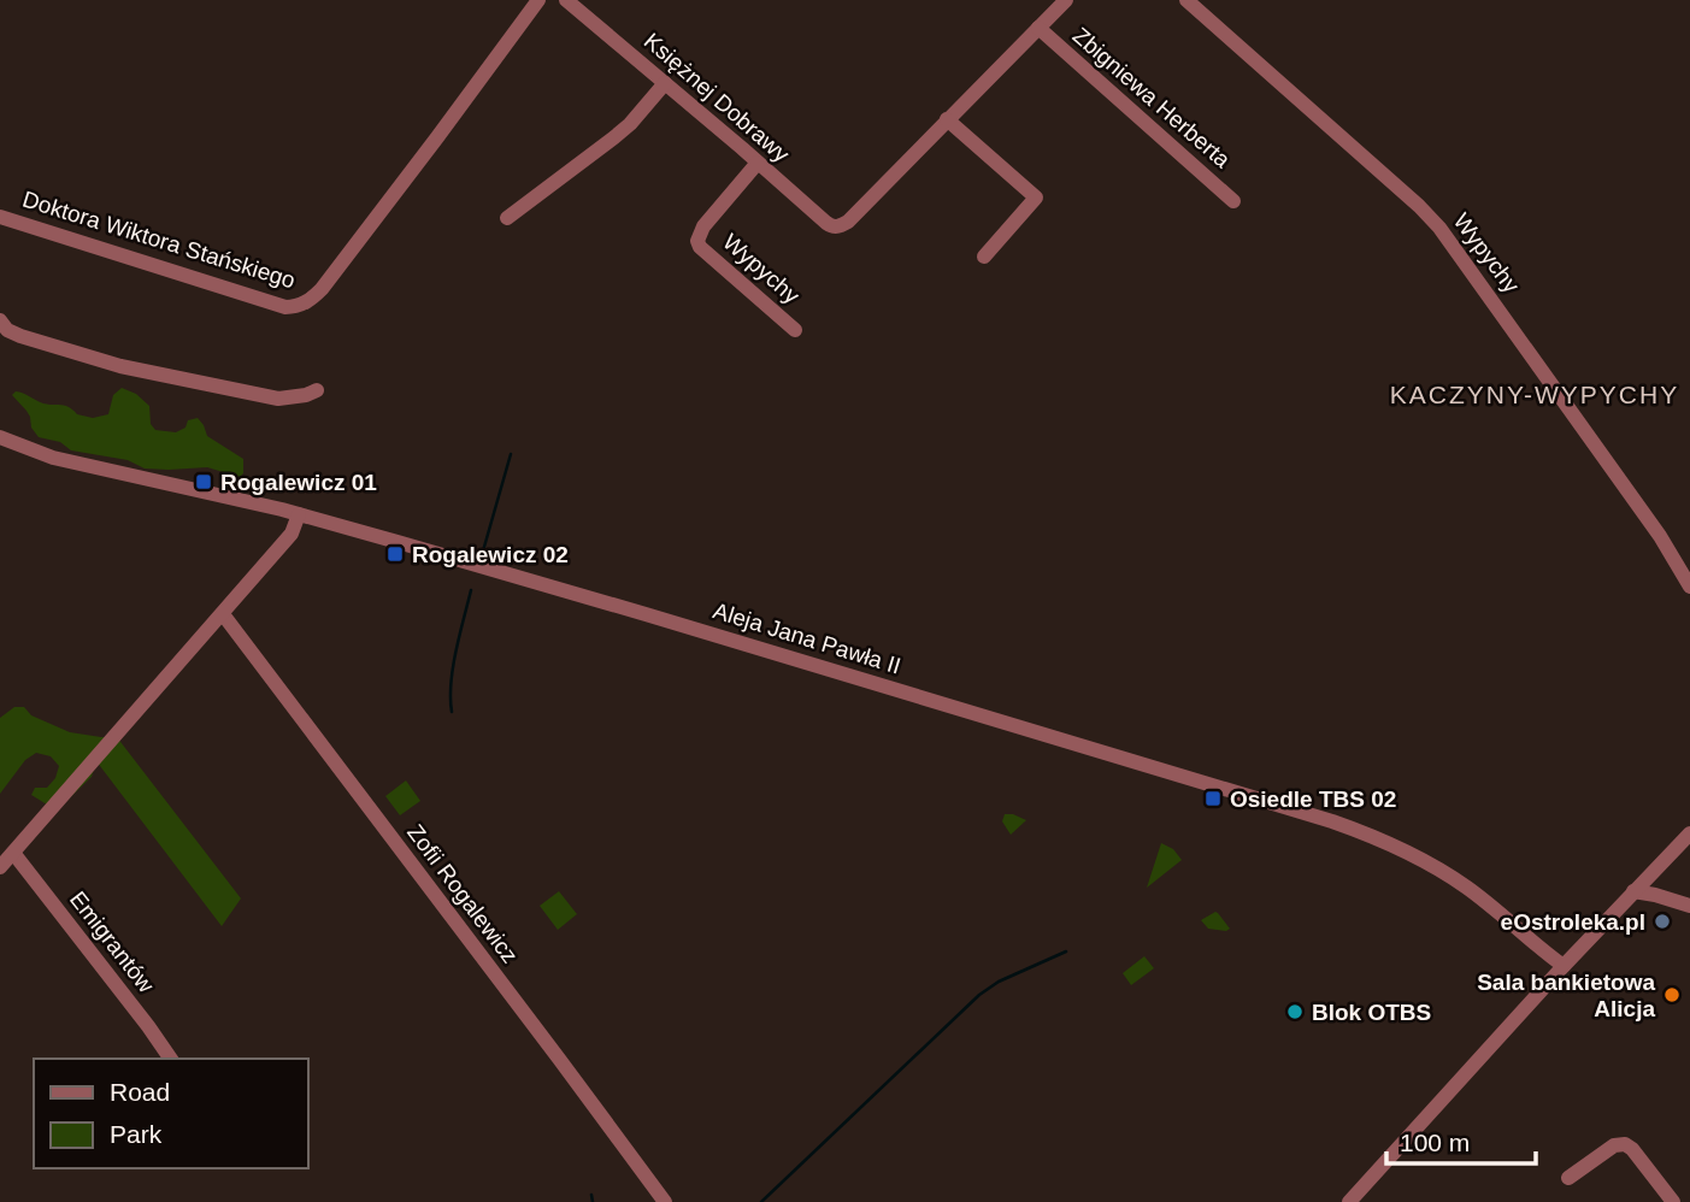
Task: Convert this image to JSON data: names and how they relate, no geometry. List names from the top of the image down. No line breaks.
{"streets":{"street":["Księżnej Dobrawy","Zbigniewa Herberta","Doktora Wiktora Stańskiego","Wypychy","Aleja Jana Pawła II","Zofii Rogalewicz","Emigrantów"]},"crossings":[["Księżnej Dobrawy","Wypychy"]],"districts":["KACZYNY-WYPYCHY"],"places":{"transit":["Rogalewicz 01","Rogalewicz 02","Osiedle TBS 02"],"other":["eOstroleka.pl","Sala bankietowa Alicja","Blok OTBS"]},"legend":["Road","Park"],"scale_bar":"100 m"}
